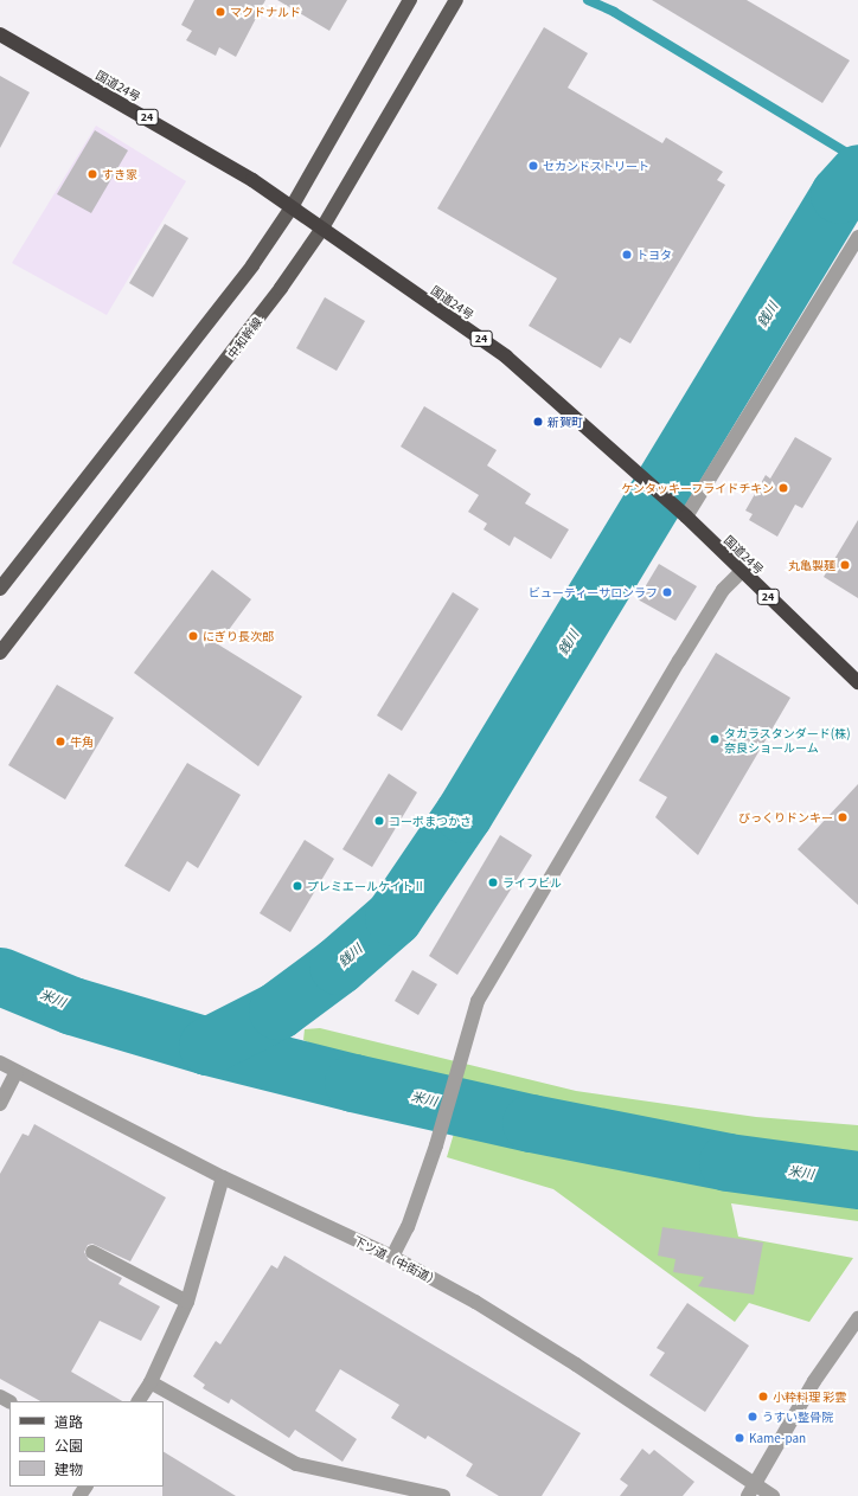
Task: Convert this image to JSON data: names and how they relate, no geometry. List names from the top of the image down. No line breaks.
{"streets":{"highway":["国道24号","24"],"main road":["中和幹線"],"street":["下ツ道（中街道）"]},"crossings":[["国道24号","中和幹線"]],"water":["銭川","米川"],"places":["マクドナルド","セカンドストリート","すき家","トヨタ","新賀町","ケンタッキーフライドチキン","丸亀製麺","ビューティーサロンラフ","にぎり長次郎","タカラスタンダード(株) 奈良ショールーム","牛角","びっくりドンキー","コーポまつかさ","ライフビル","プレミエールケイトⅡ","小粋料理 彩雲","うすい整骨院","Kame-pan"],"legend":["道路","公園","建物"]}
